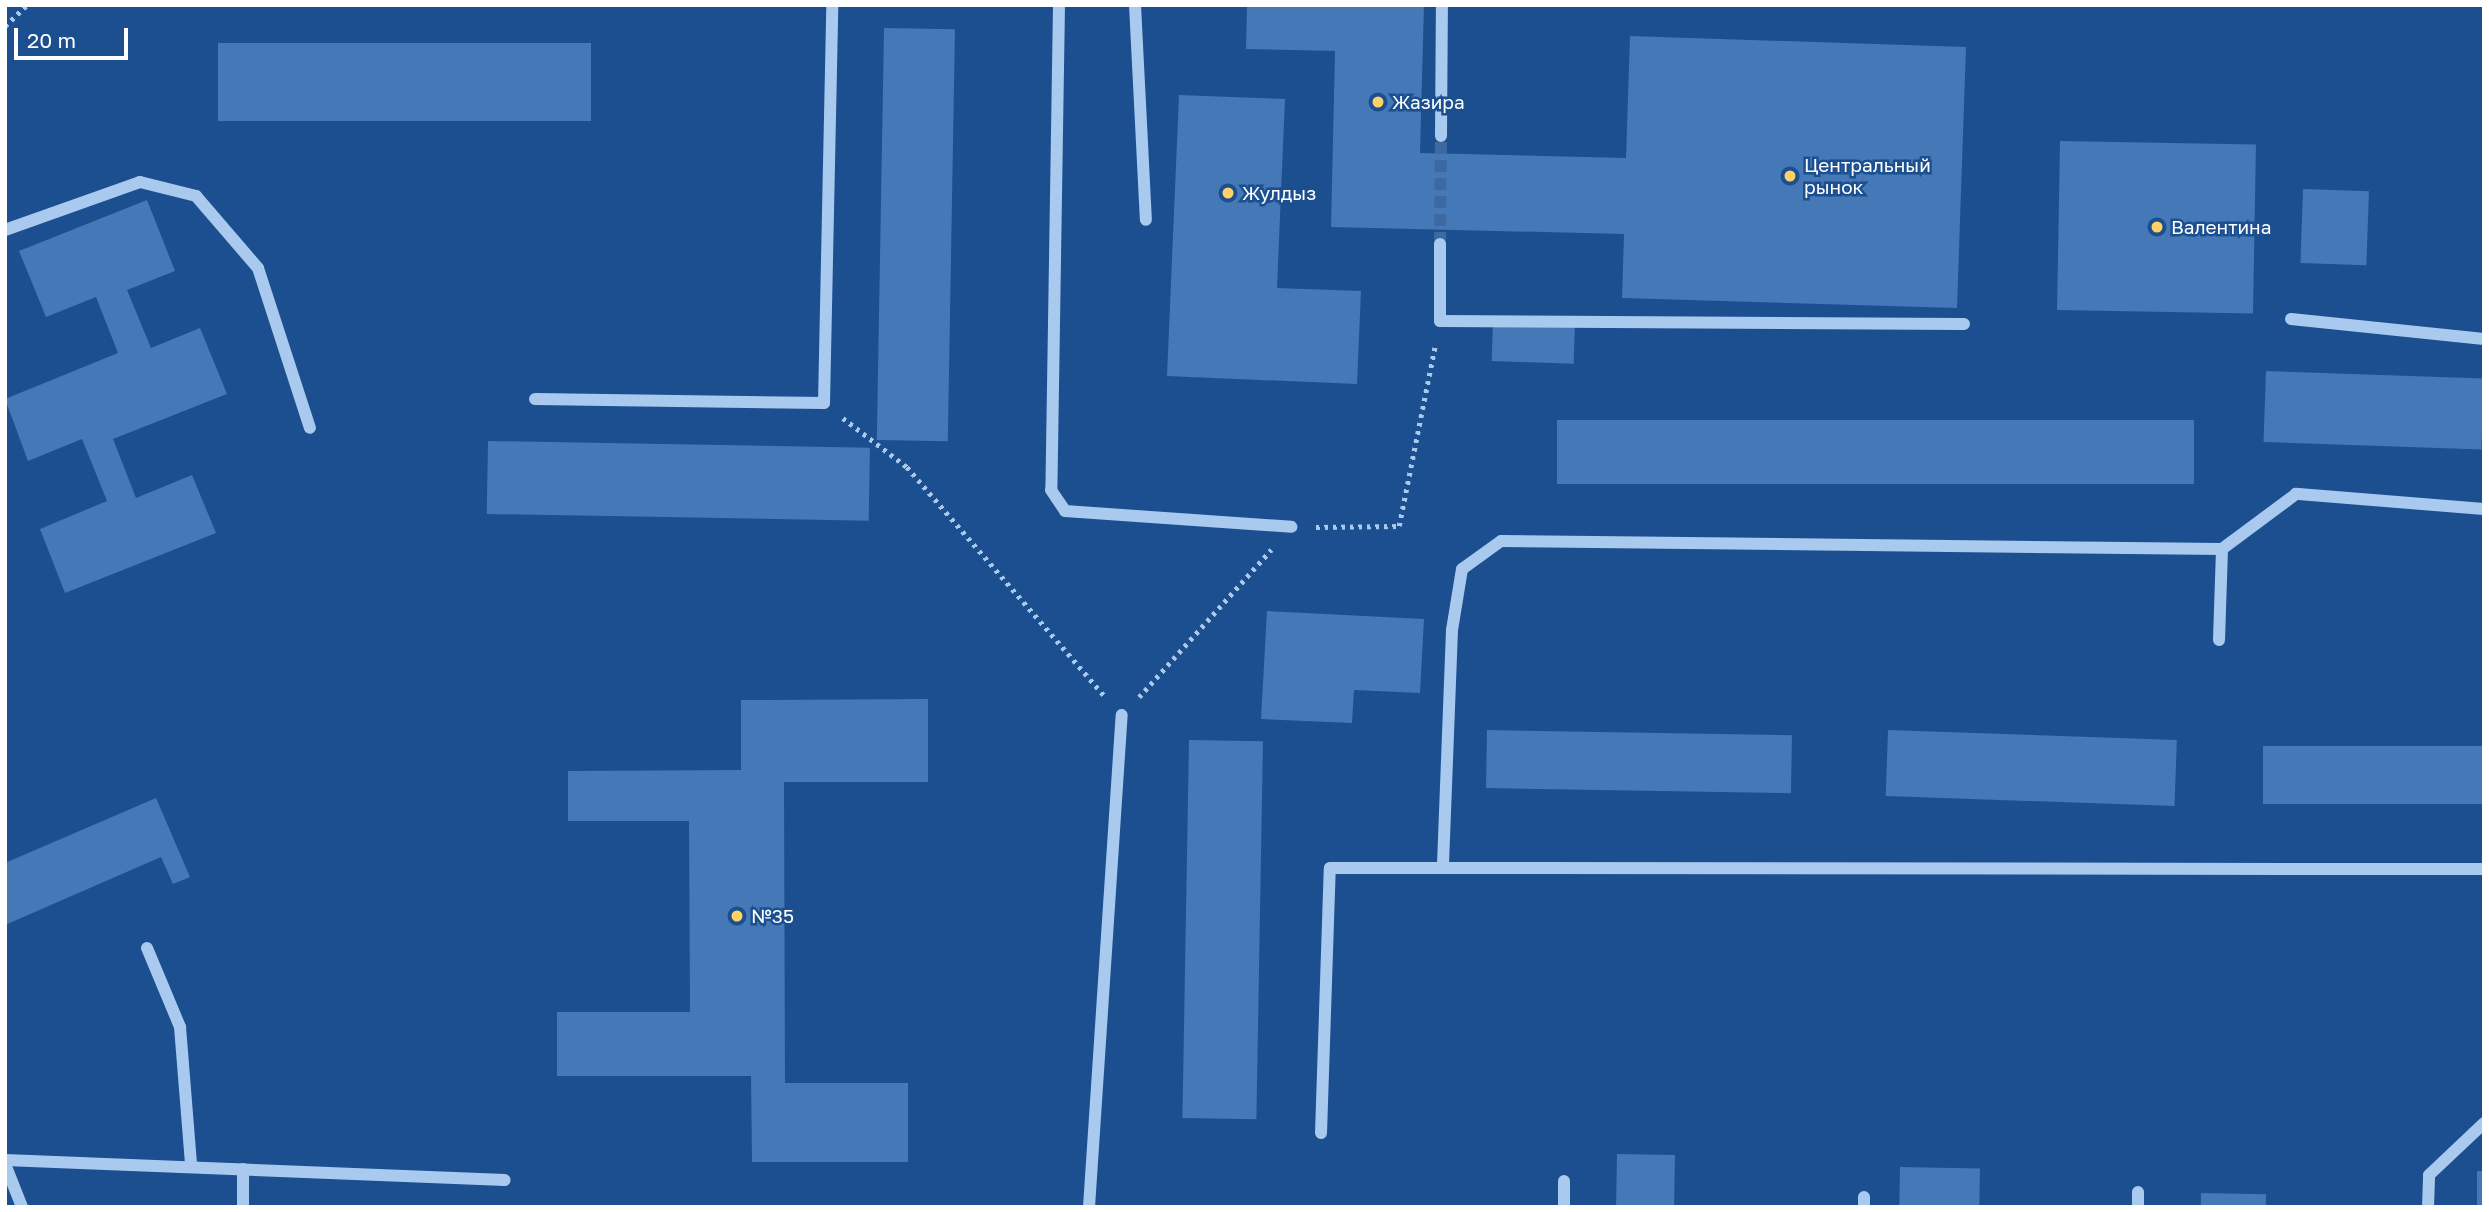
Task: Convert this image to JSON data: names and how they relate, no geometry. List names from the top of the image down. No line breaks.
{"places":["Жазира","Центральный рынок","Жулдыз","Валентина","№35"],"scale_bar":"20 m"}
